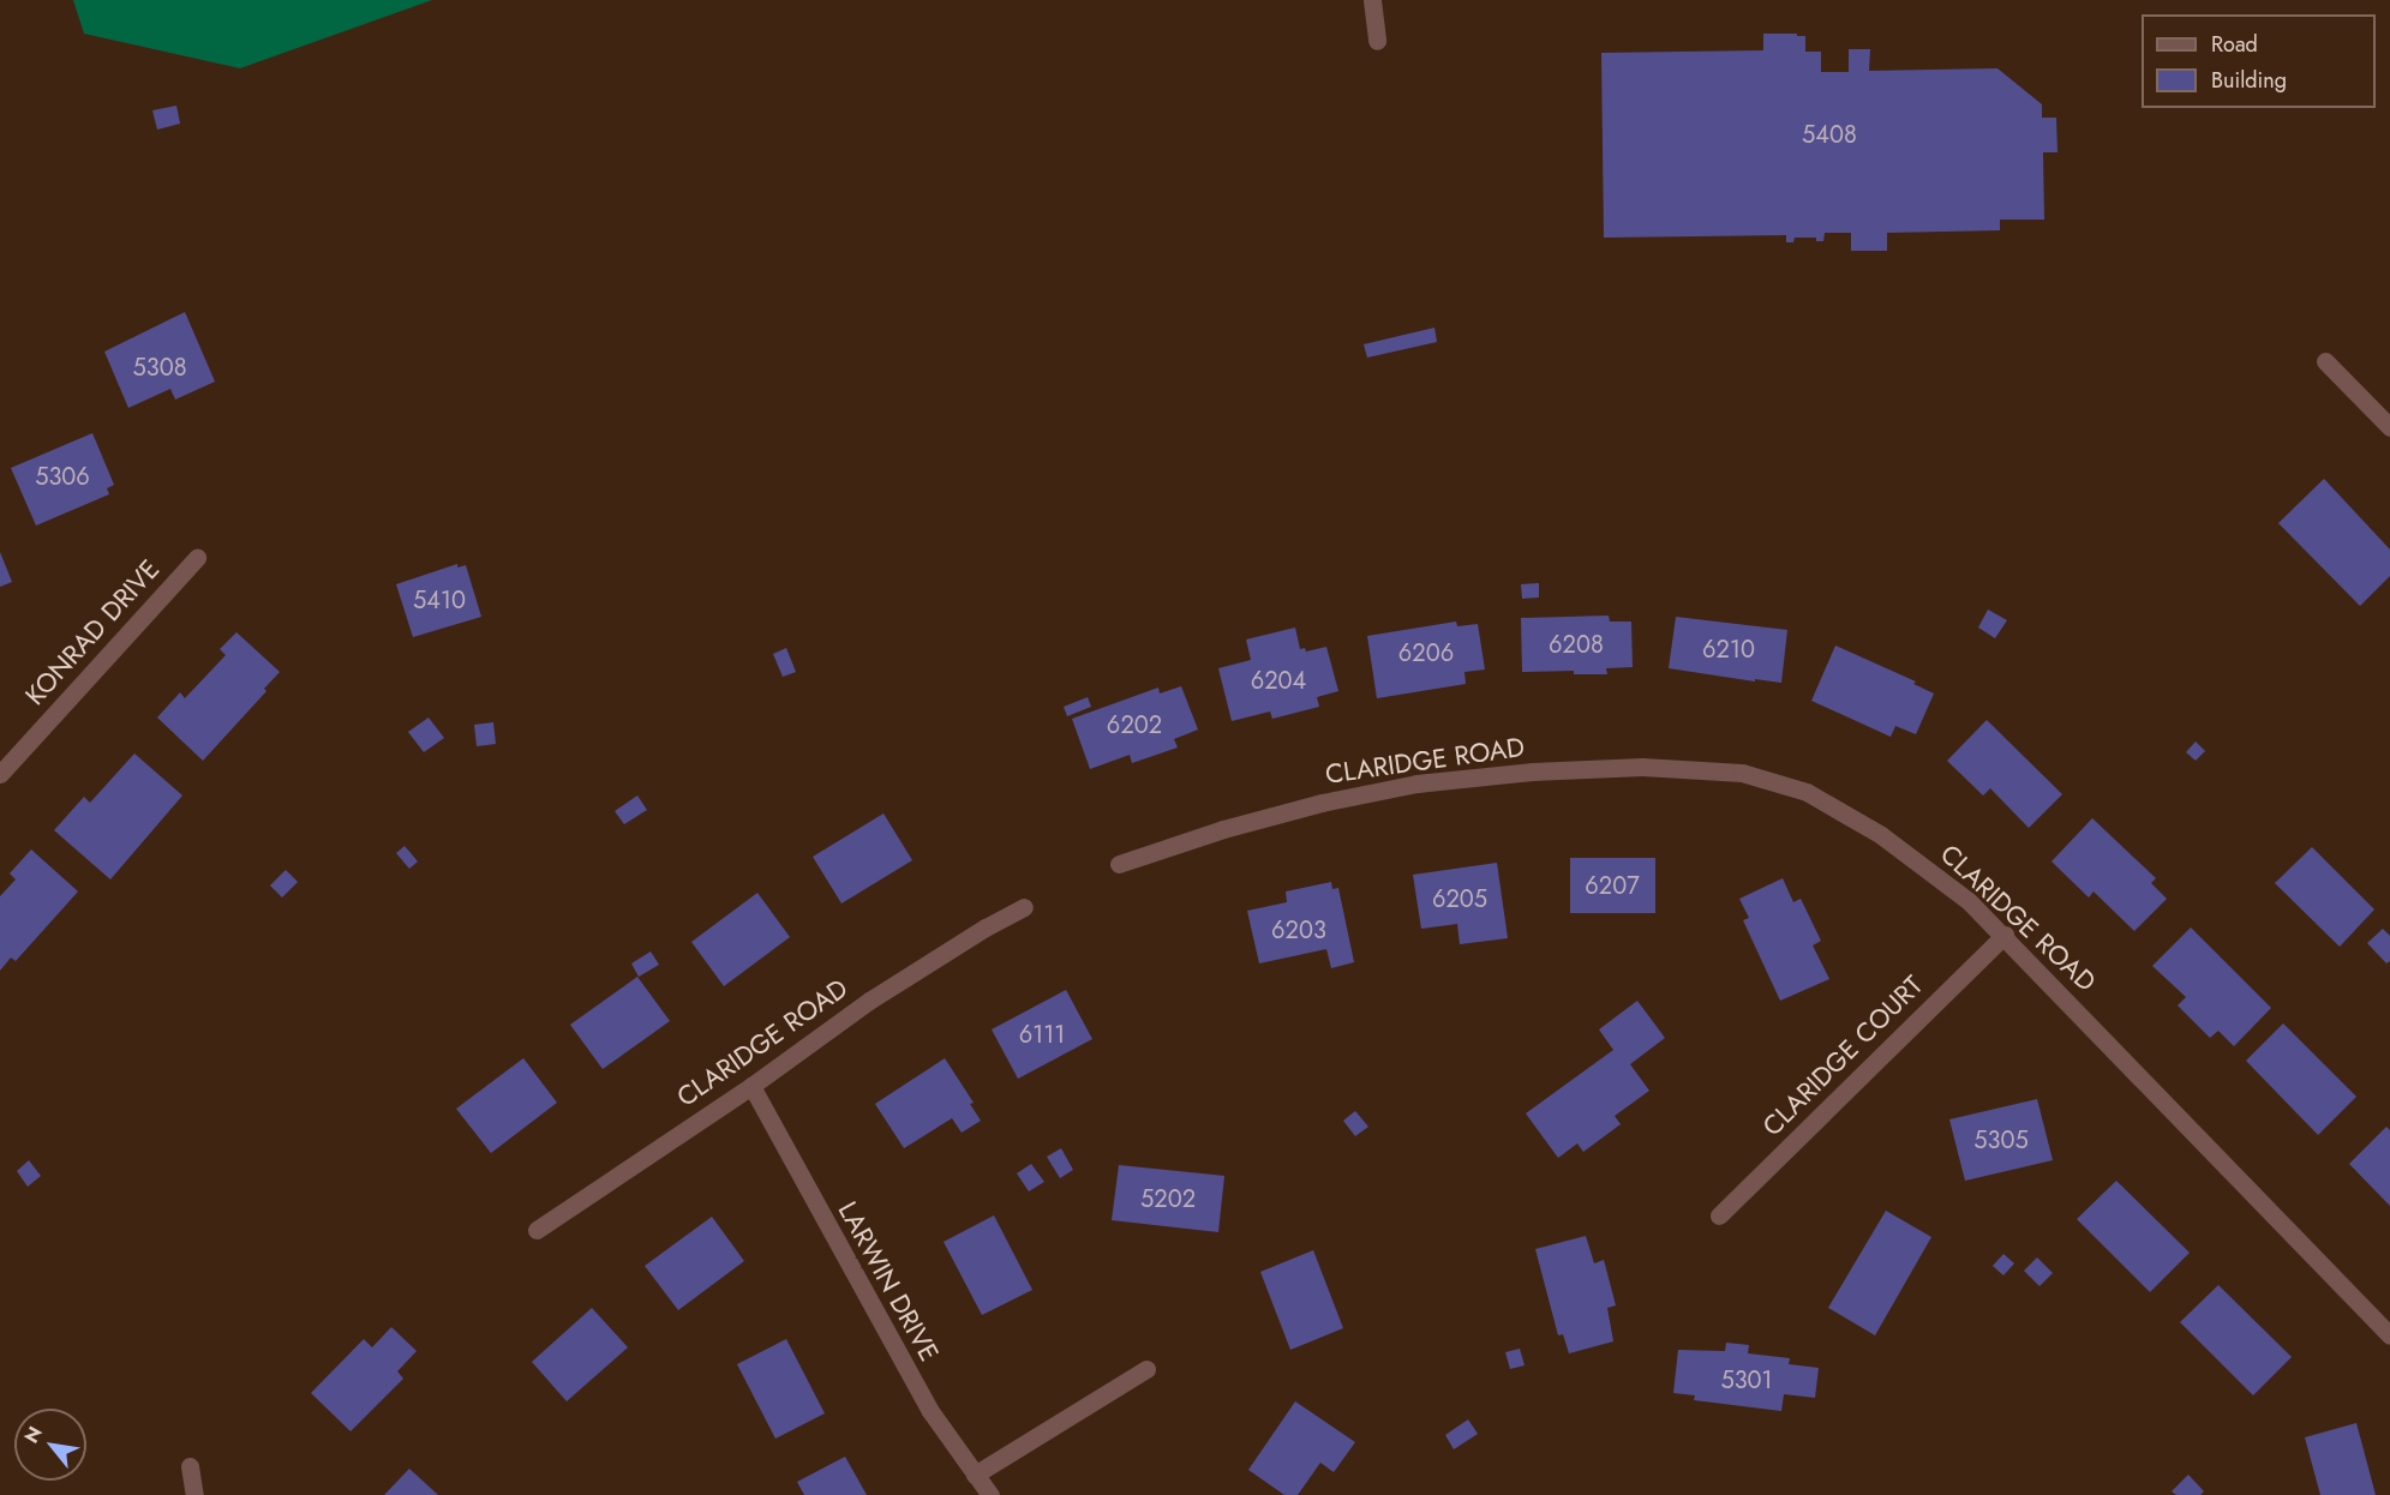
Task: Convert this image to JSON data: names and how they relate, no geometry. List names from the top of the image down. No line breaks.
{"streets":{"street":["KONRAD DRIVE","CLARIDGE ROAD","CLARIDGE COURT","LARWIN DRIVE"]},"crossings":[["CLARIDGE ROAD","CLARIDGE COURT"],["CLARIDGE ROAD","LARWIN DRIVE"]],"house_numbers":["5408","5308","5306","5410","6208","6210","6206","6204","6202","6207","6205","6203","6111","5305","5202","5301"],"legend":["Road","Building"],"north":"top left"}
